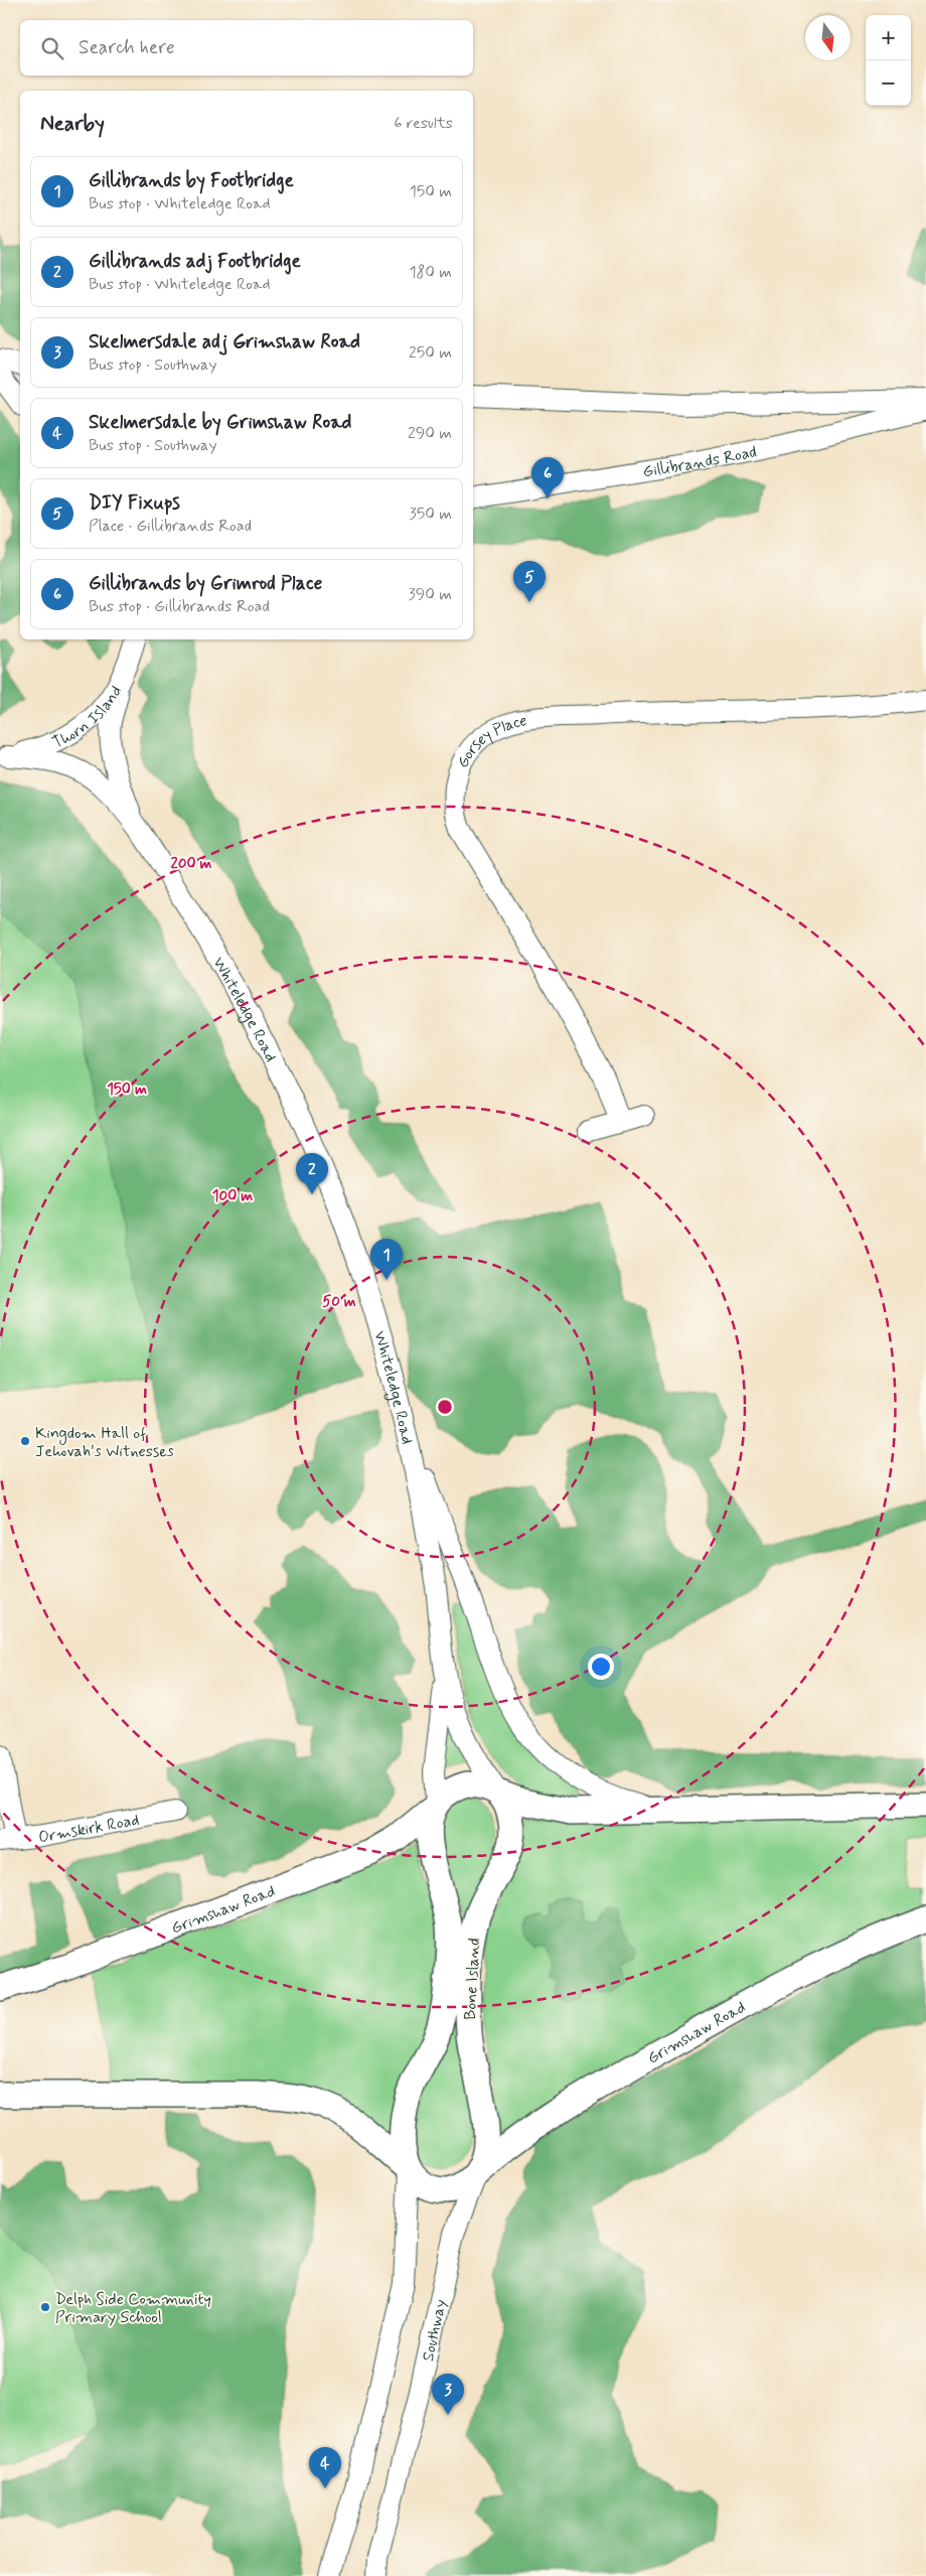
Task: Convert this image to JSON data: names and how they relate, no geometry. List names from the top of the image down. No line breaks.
{"streets":{"main road":["Grimshaw Road","Bone Island"],"street":["Gillibrands Road","Thorn Island","Gorsey Place","Whiteledge Road","Ormskirk Road","Southway"]},"crossings":[["Thorn Island","Whiteledge Road"],["Whiteledge Road","Grimshaw Road"],["Whiteledge Road","Bone Island"],["Grimshaw Road","Bone Island"],["Grimshaw Road","Southway"],["Bone Island","Southway"]],"places":["Kingdom Hall of Jehovah's Witnesses","Delph Side Community Primary School"],"north":"bottom","page":{"map_buttons":["+","−"],"search":"Search here","heading":["Nearby","6 results"],"list":[{"mark":"1","name":"Gillibrands by Footbridge","note":"Bus stop · Whiteledge Road","value":"150 m"},{"mark":"2","name":"Gillibrands adj Footbridge","note":"Bus stop · Whiteledge Road","value":"180 m"},{"mark":"3","name":"Skelmersdale adj Grimshaw Road","note":"Bus stop · Southway","value":"250 m"},{"mark":"4","name":"Skelmersdale by Grimshaw Road","note":"Bus stop · Southway","value":"290 m"},{"mark":"5","name":"DIY Fixups","note":"Place · Gillibrands Road","value":"350 m"},{"mark":"6","name":"Gillibrands by Grimrod Place","note":"Bus stop · Gillibrands Road","value":"390 m"}],"pins":["6","5","2","1","3","4"]},"rings":["200 m","150 m","100 m","50 m"]}
